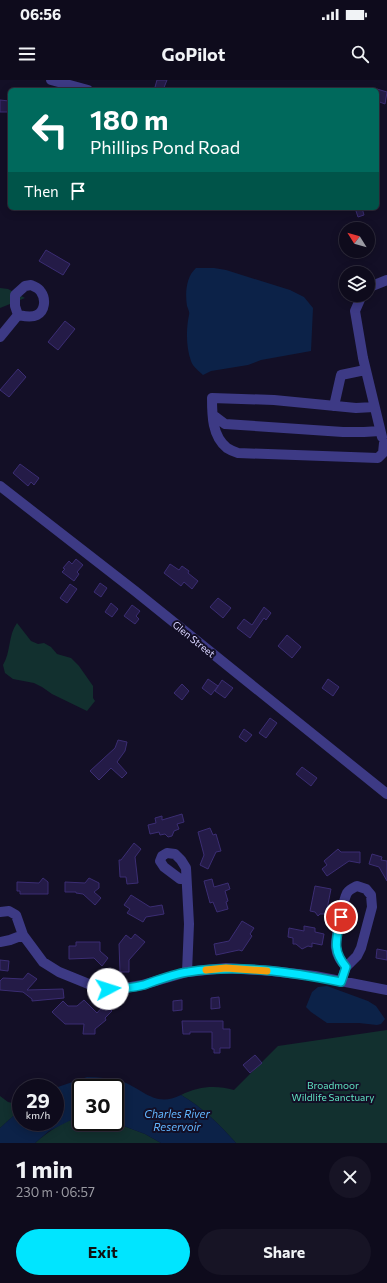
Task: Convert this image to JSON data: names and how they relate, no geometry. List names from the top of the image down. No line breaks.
{"streets":{"street":["Glen Street"]},"water":["Charles River Reservoir"],"parks":["Broadmoor Wildlife Sanctuary"],"north":"top left","page":{"status":"06:56","header":"GoPilot","turn":["180 m","Phillips Pond Road"],"then":"Then","speed":"29 km/h","limit":"30","heading":["1 min","230 m · 06:57"],"buttons":["Exit","Share"]}}
